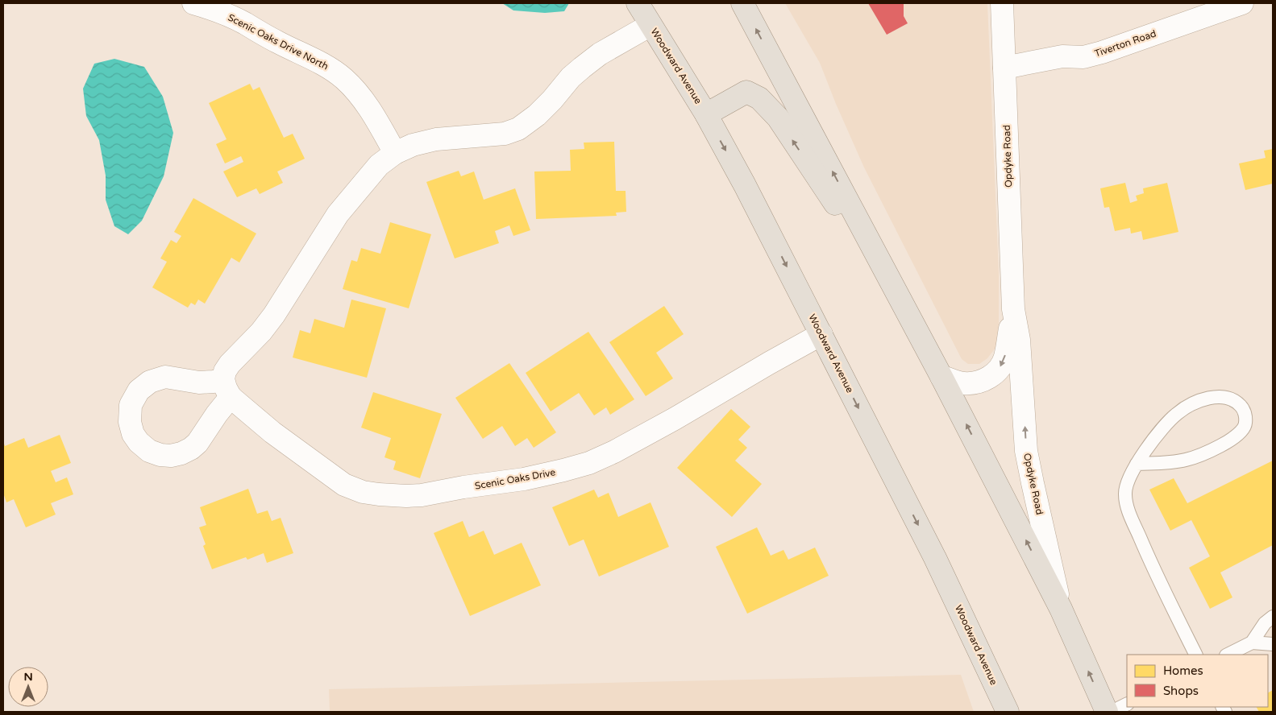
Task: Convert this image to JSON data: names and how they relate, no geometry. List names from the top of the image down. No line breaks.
{"streets":{"main road":["Woodward Avenue"],"street":["Scenic Oaks Drive North","Tiverton Road","Opdyke Road","Scenic Oaks Drive"]},"crossings":[["Scenic Oaks Drive North","Scenic Oaks Drive"],["Tiverton Road","Opdyke Road"],["Woodward Avenue","Scenic Oaks Drive"]],"legend":["Homes","Shops"],"north":"top"}
